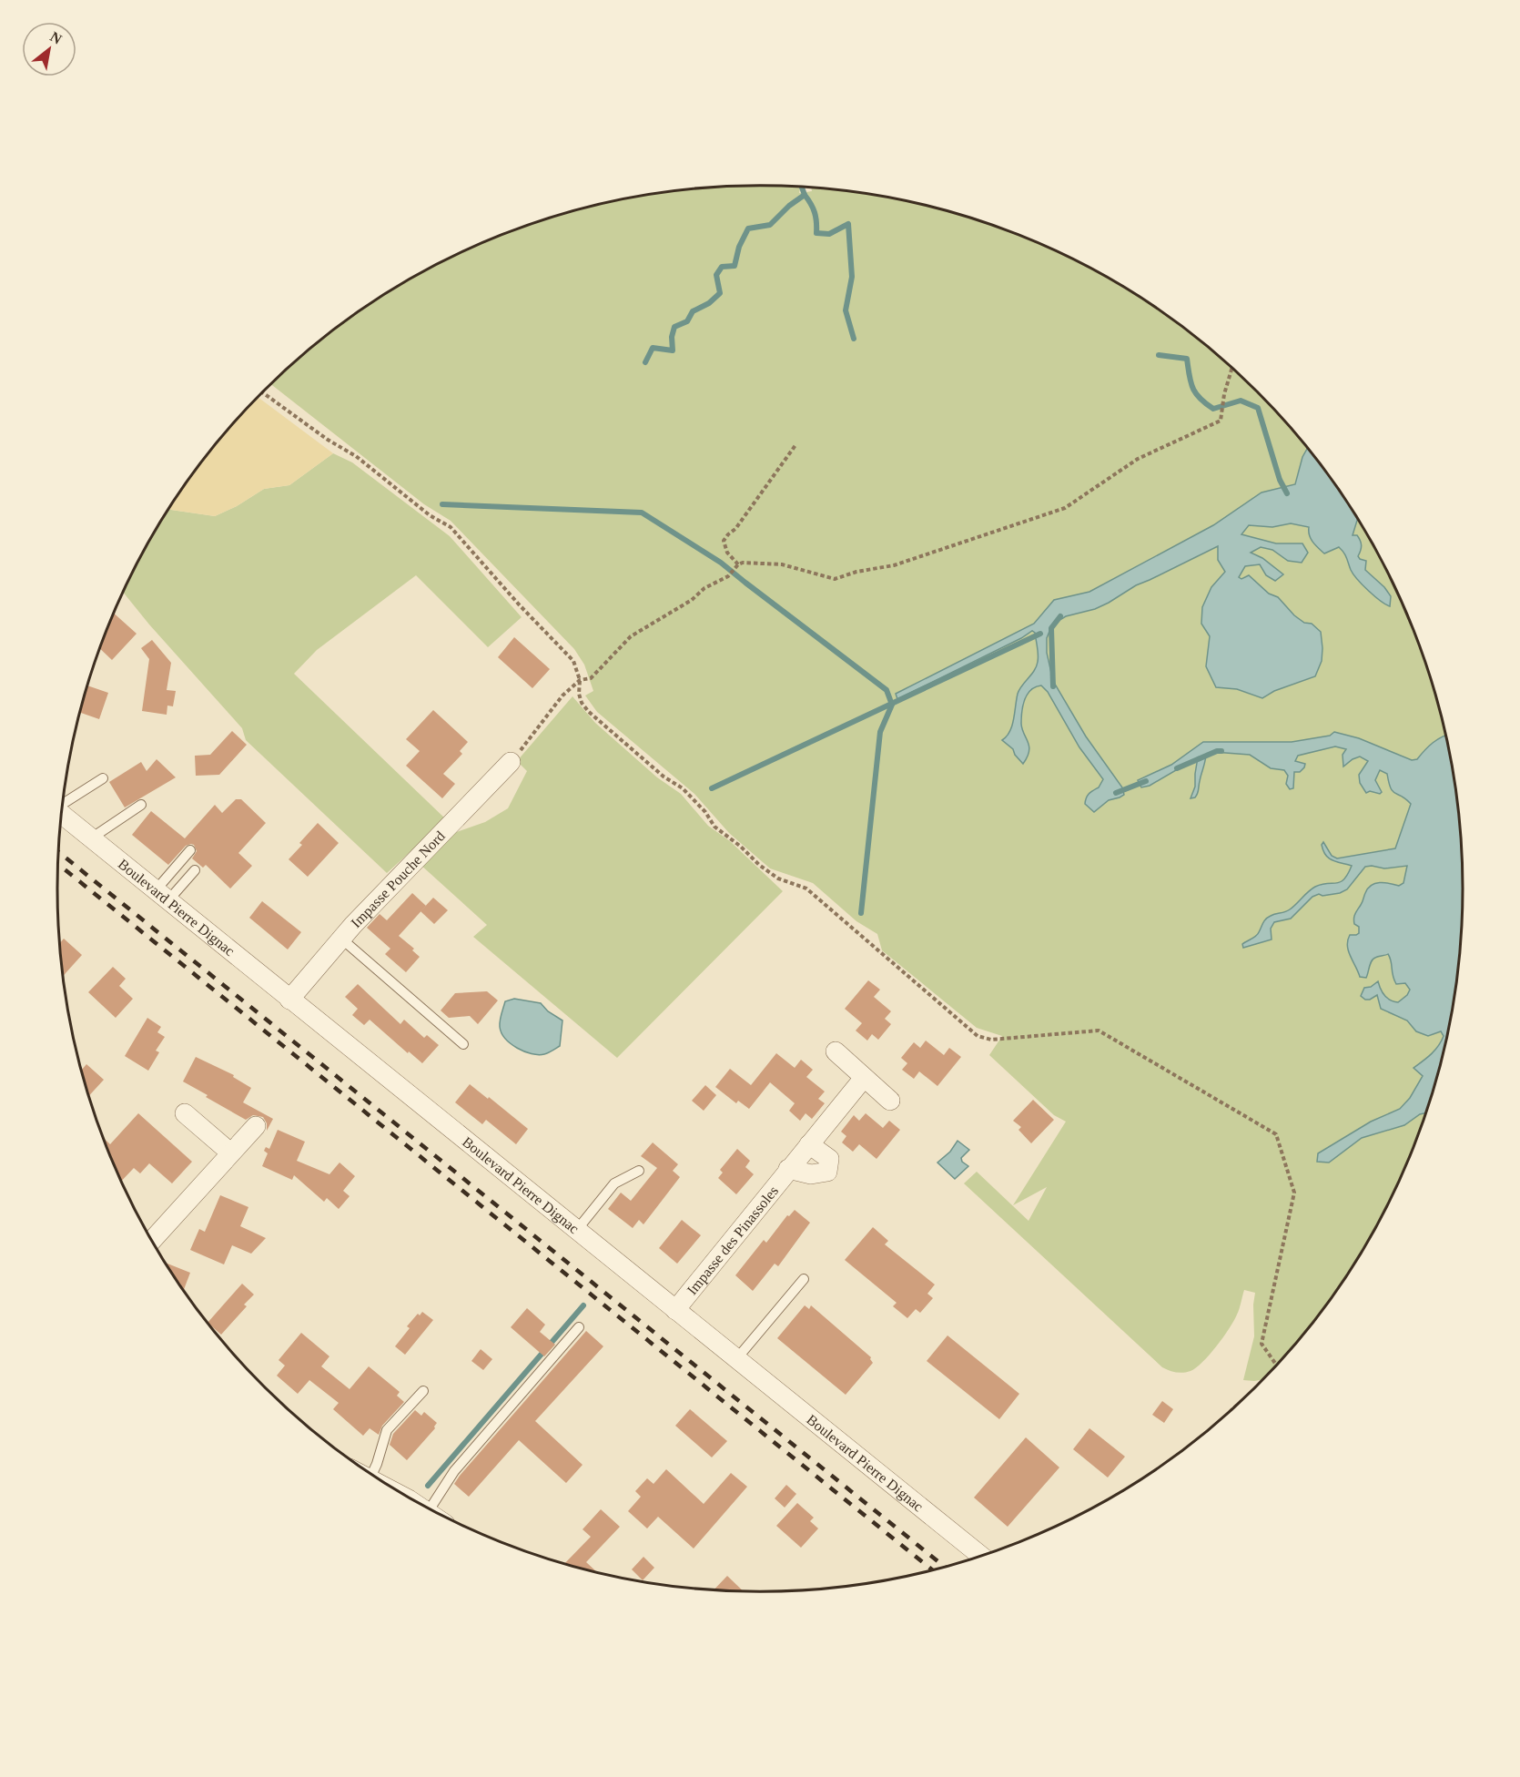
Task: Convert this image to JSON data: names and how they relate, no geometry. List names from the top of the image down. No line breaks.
{"streets":{"street":["Impasse Pouche Nord","Boulevard Pierre Dignac","Impasse des Pinassoles"]},"crossings":[["Impasse Pouche Nord","Boulevard Pierre Dignac"],["Boulevard Pierre Dignac","Impasse des Pinassoles"]],"north":"top right"}
